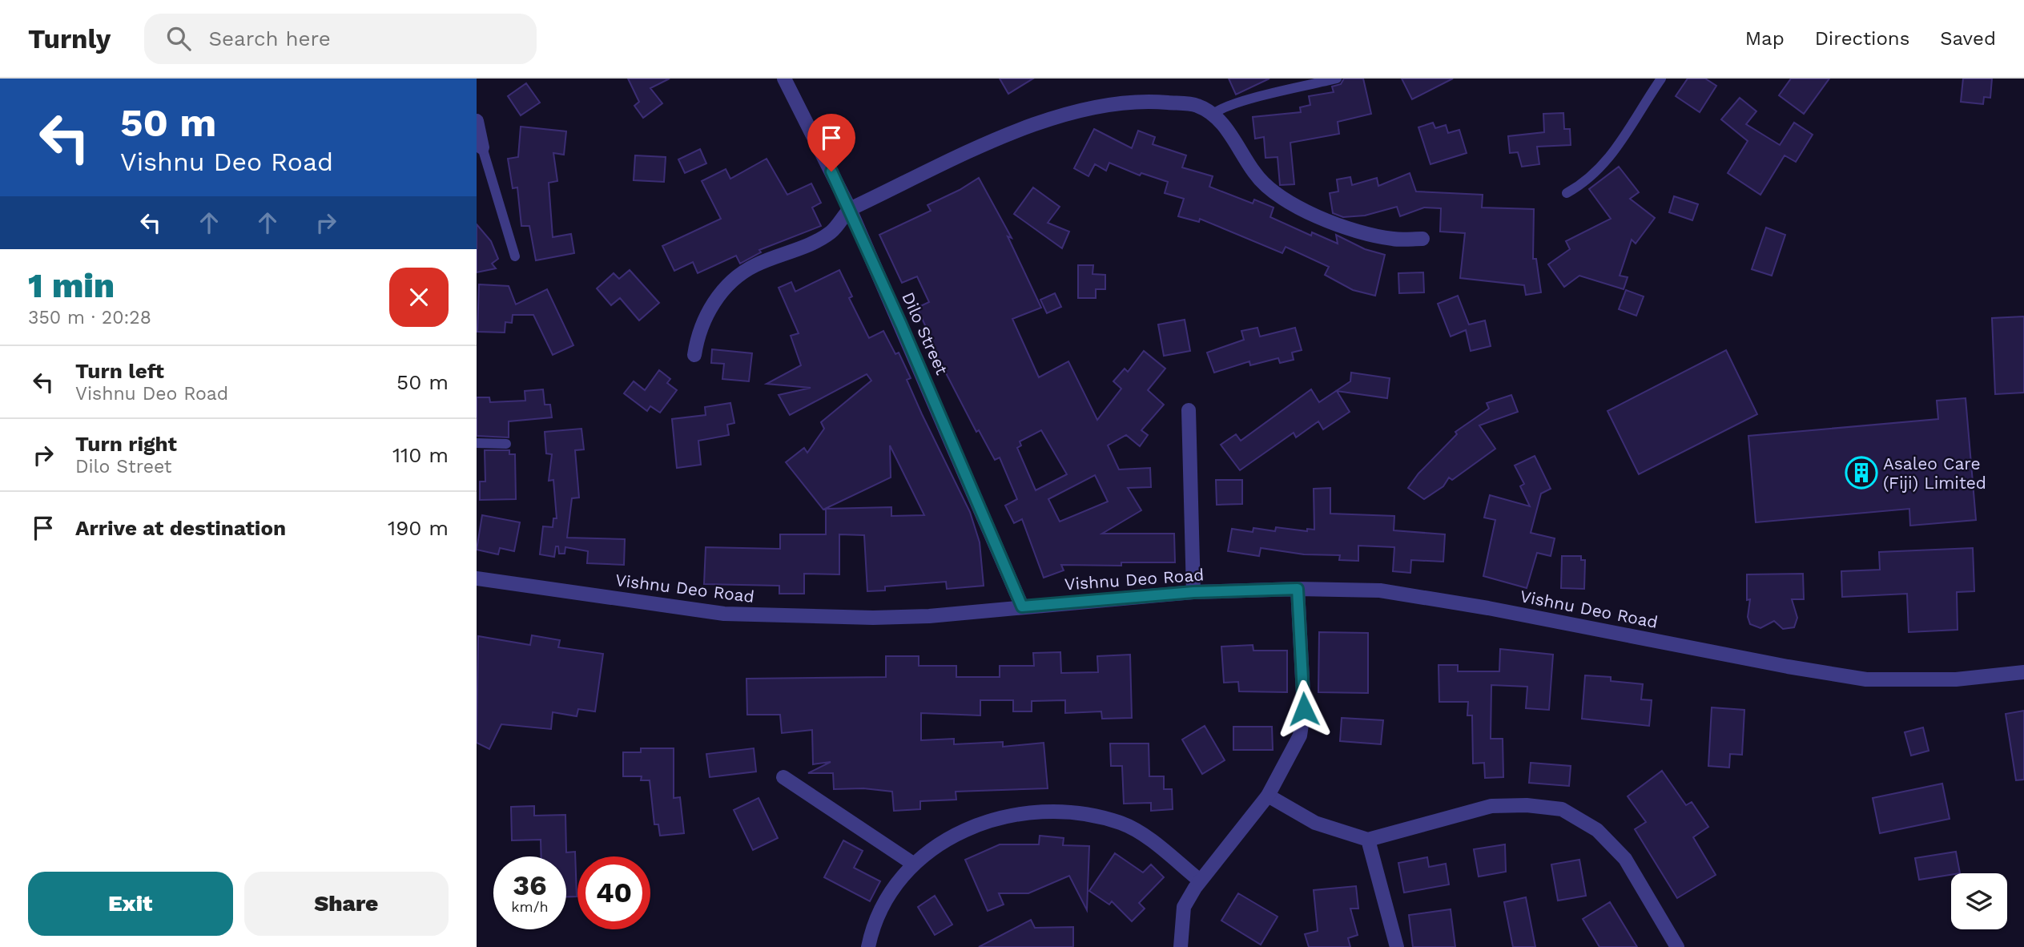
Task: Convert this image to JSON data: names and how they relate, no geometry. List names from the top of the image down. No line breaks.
{"streets":{"street":["Dilo Street","Vishnu Deo Road"]},"crossings":[["Dilo Street","Vishnu Deo Road"]],"places":{"building":["Asaleo Care (Fiji) Limited"]},"page":{"header":"Turnly","search":"Search here","nav":["Map","Directions","Saved"],"turn":["50 m","Vishnu Deo Road"],"heading":["1 min","350 m · 20:28"],"list":[{"name":"Turn left","note":"Vishnu Deo Road","value":"50 m"},{"name":"Turn right","note":"Dilo Street","value":"110 m"},{"name":"Arrive at destination","value":"190 m"}],"speed":"36 km/h","limit":"40","buttons":["Exit","Share"]}}
